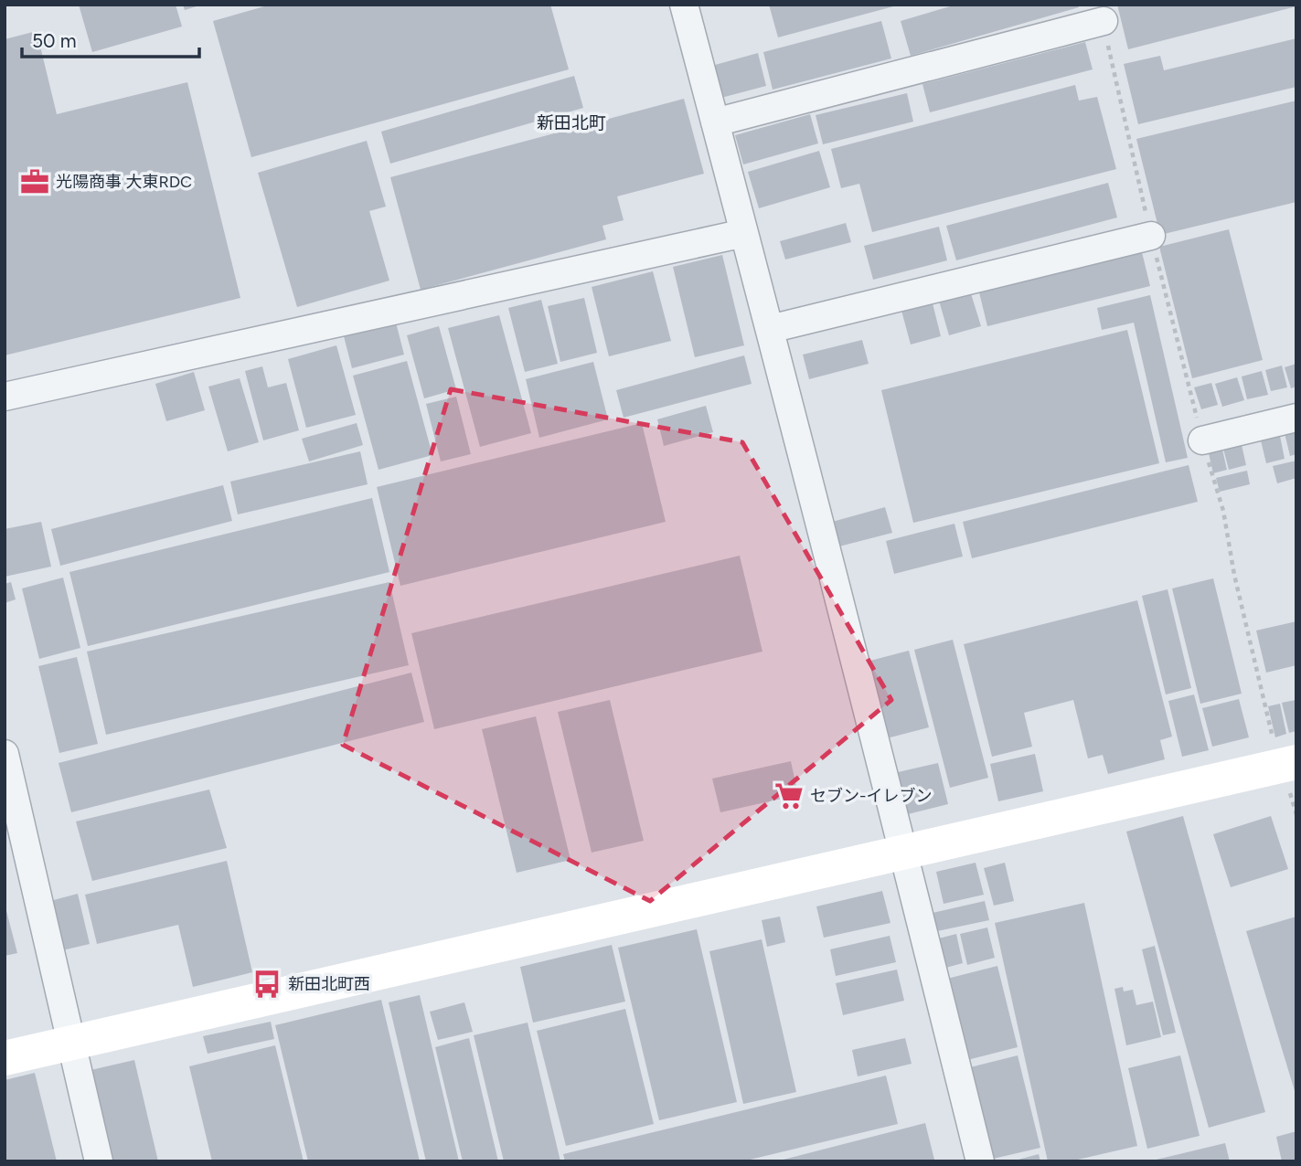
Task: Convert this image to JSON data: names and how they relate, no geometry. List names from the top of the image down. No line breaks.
{"districts":["新田北町"],"places":{"office":["光陽商事 大東RDC"],"supermarket":["セブン-イレブン"],"bus stop":["新田北町西"]},"scale_bar":"50 m"}
